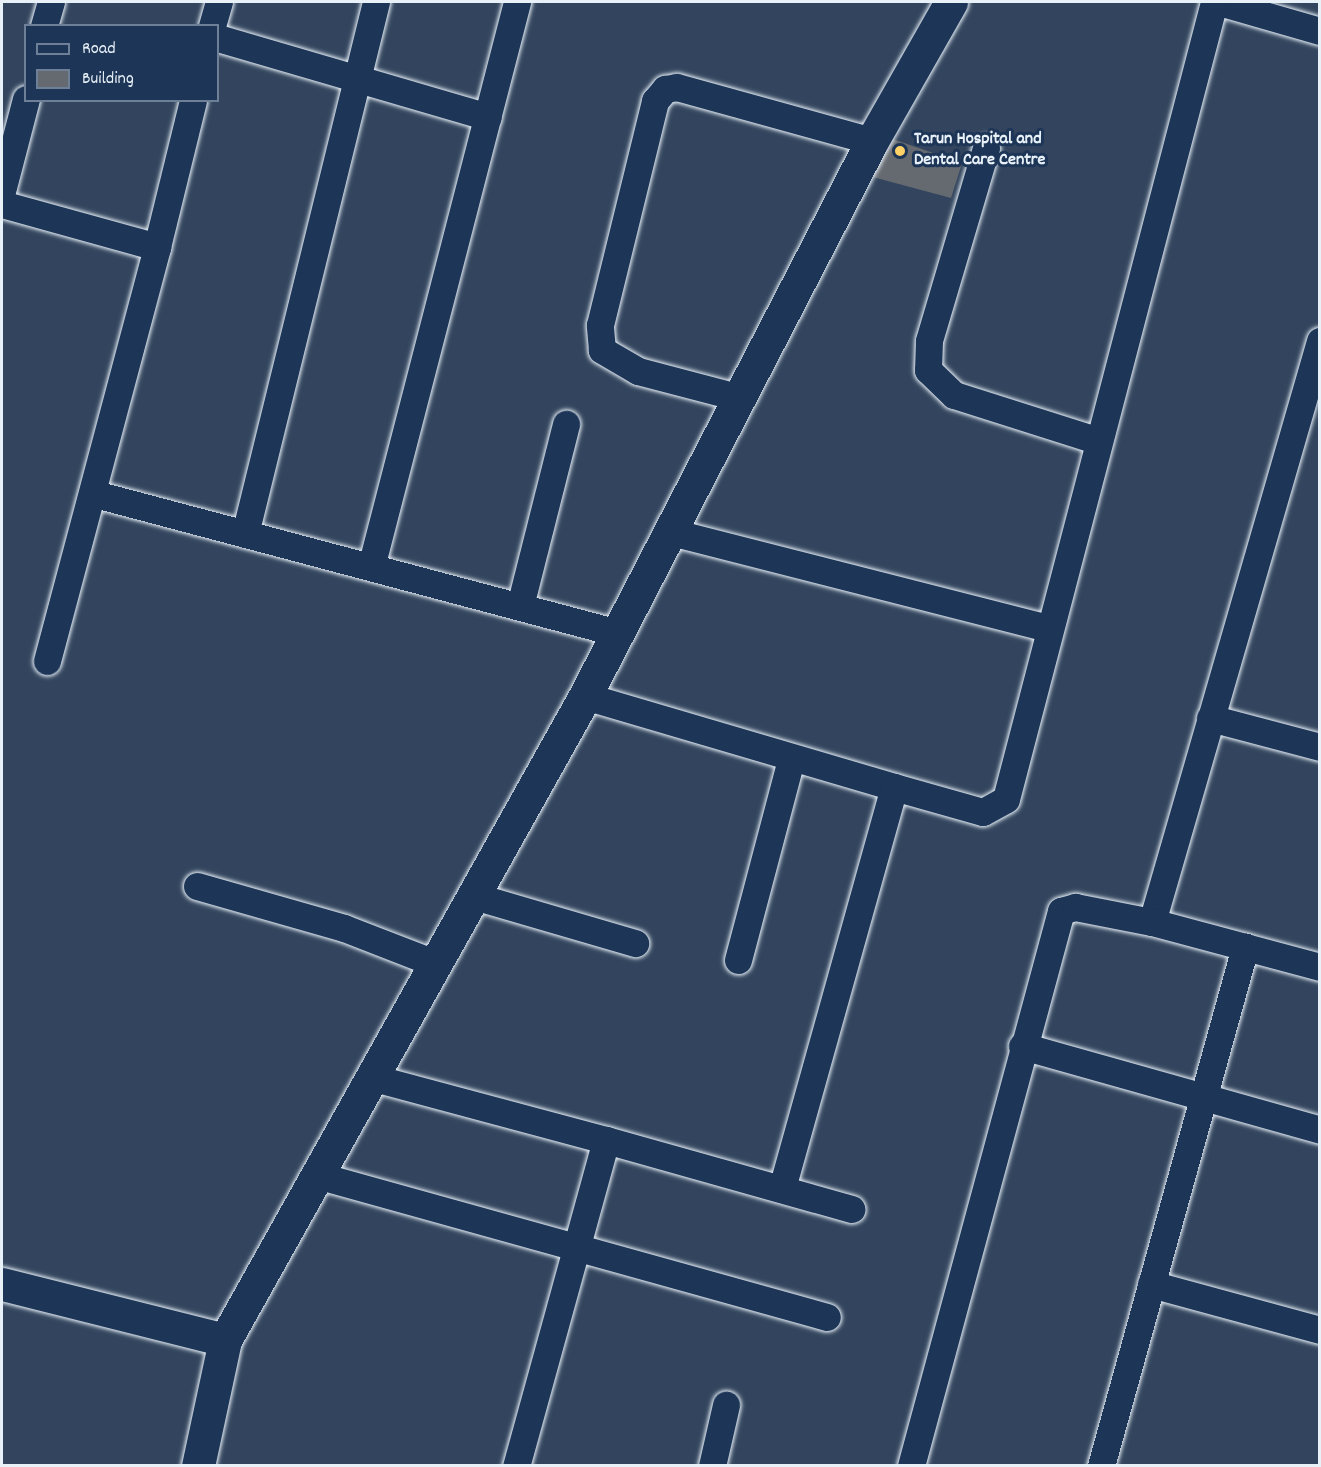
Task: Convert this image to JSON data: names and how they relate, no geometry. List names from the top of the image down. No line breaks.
{"places":["Tarun Hospital and Dental Care Centre"],"legend":["Road","Building"]}
